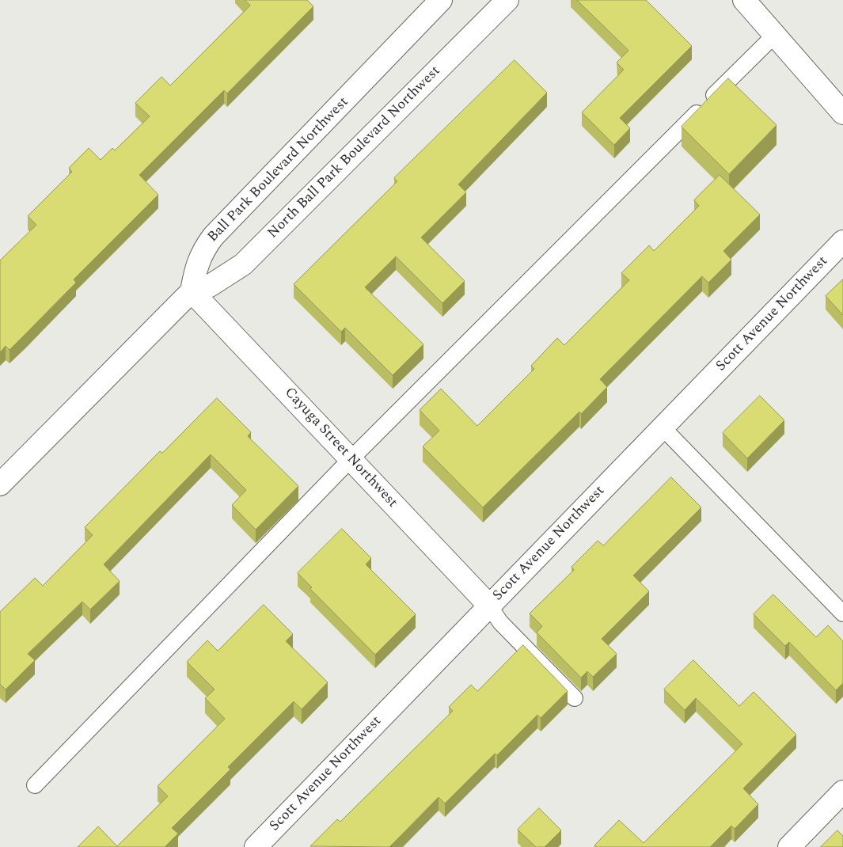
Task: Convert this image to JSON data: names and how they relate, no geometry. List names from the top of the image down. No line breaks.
{"streets":{"street":["North Ball Park Boulevard Northwest","Ball Park Boulevard Northwest","Scott Avenue Northwest","Cayuga Street Northwest"]},"crossings":[["North Ball Park Boulevard Northwest","Ball Park Boulevard Northwest"],["North Ball Park Boulevard Northwest","Cayuga Street Northwest"],["Ball Park Boulevard Northwest","Cayuga Street Northwest"],["Scott Avenue Northwest","Cayuga Street Northwest"]]}
